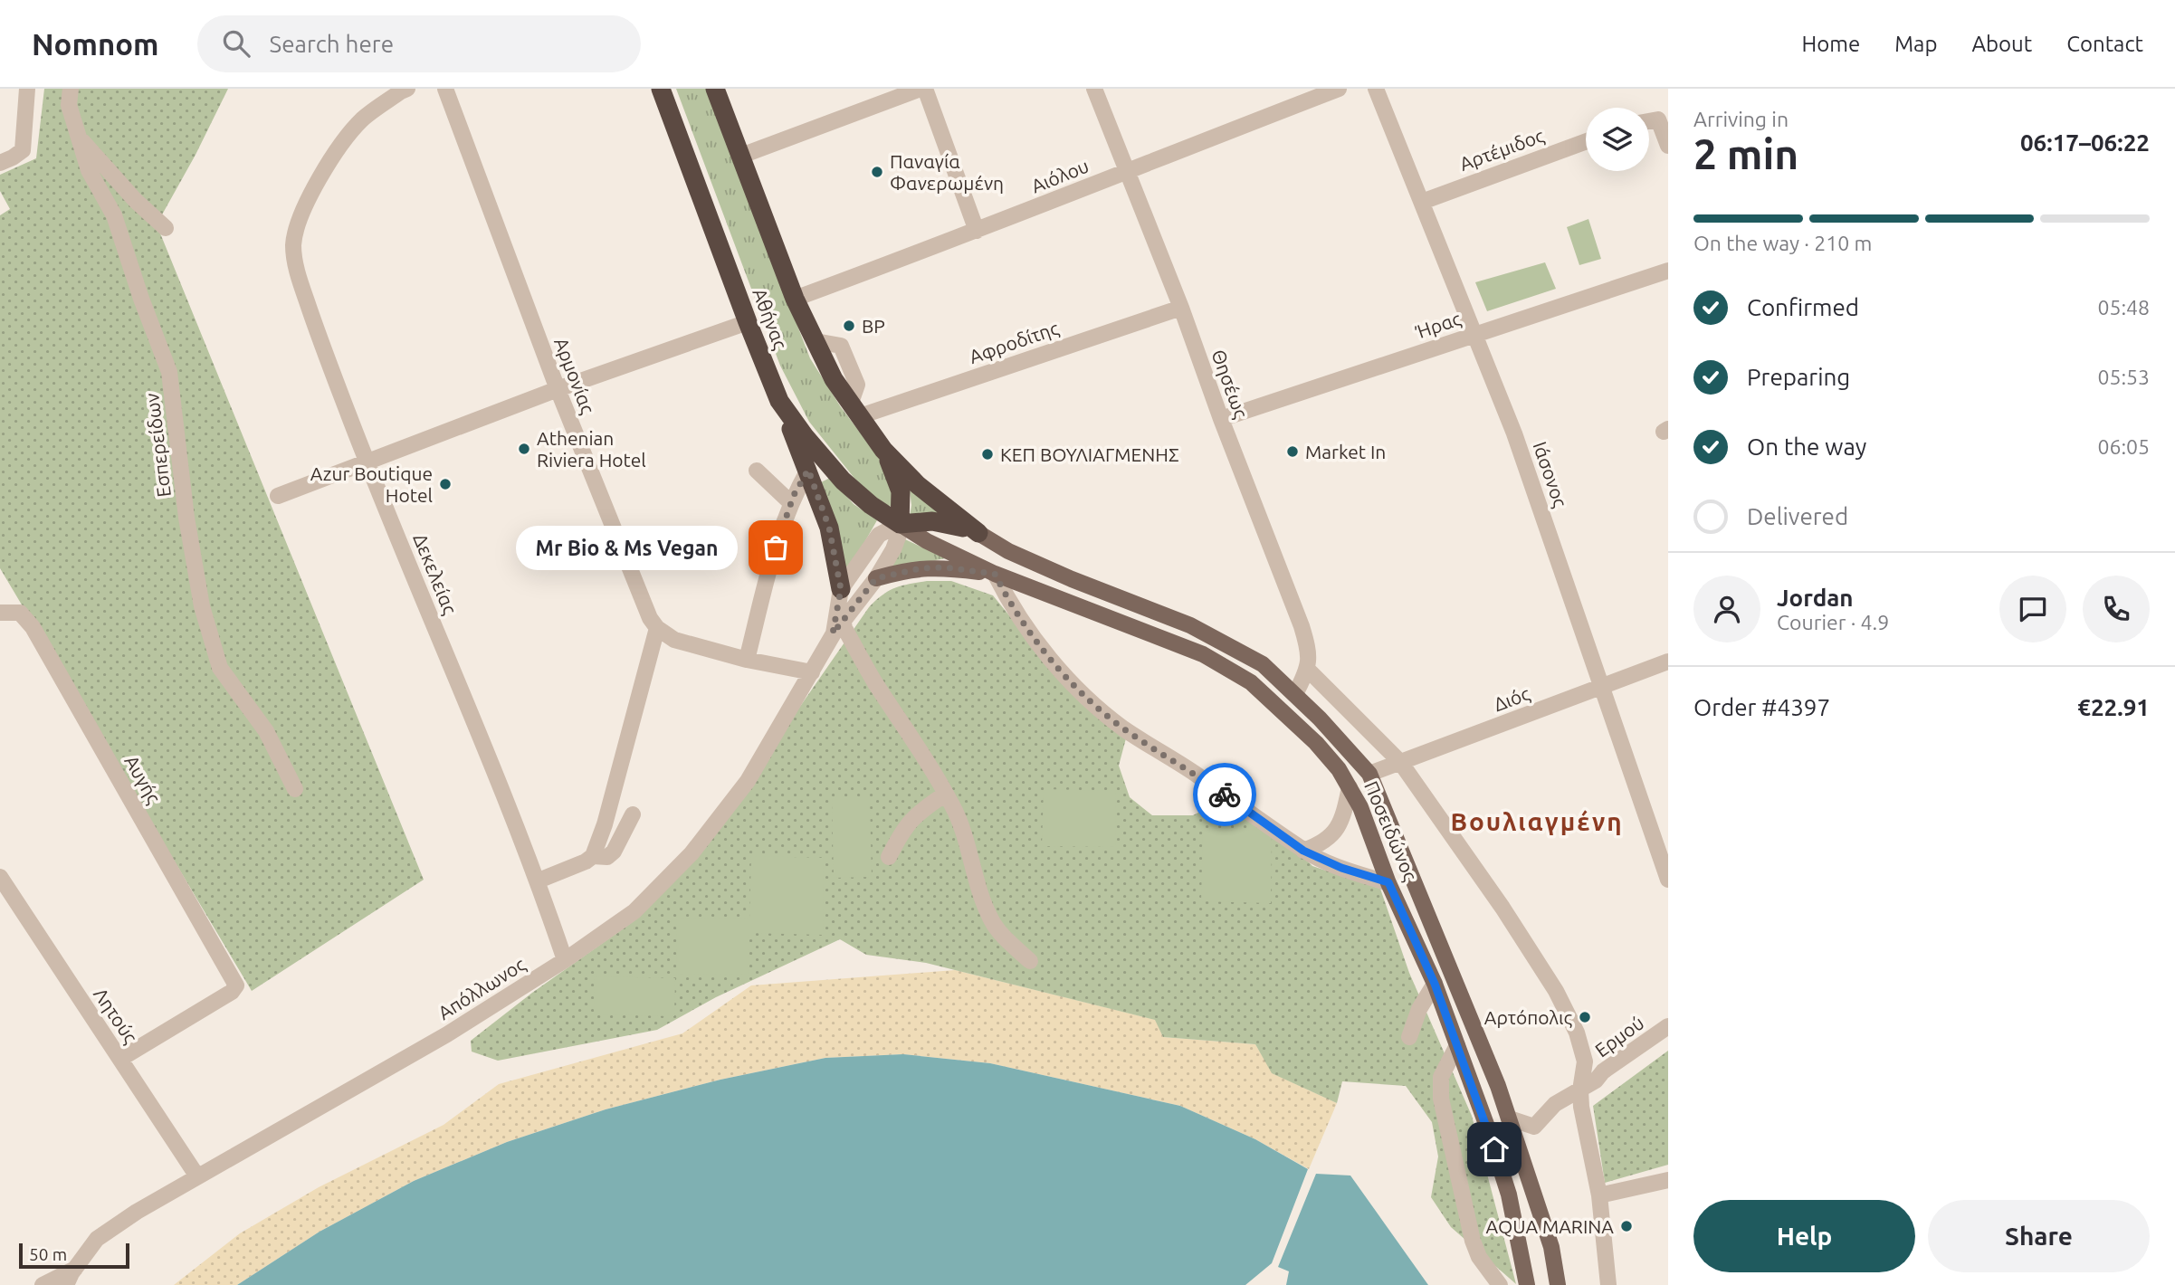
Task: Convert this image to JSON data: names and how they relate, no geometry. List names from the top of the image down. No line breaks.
{"streets":{"highway":["Αθήνας","Ποσειδώνος"],"street":["Αρτέμιδος","Αιόλου","Ήρας","Αφροδίτης","Αρμονίας","Θησέως","Εσπερείδων","Ιάσονος","Δεκελείας","Διός","Αυγής","Απόλλωνος","Λητούς","Ερμού"]},"crossings":[["Αρτέμιδος","Ιάσονος"],["Αιόλου","Αθήνας"],["Αιόλου","Θησέως"],["Αθήνας","Αφροδίτης"],["Αθήνας","Ποσειδώνος"],["Ήρας","Θησέως"],["Ήρας","Ιάσονος"],["Αφροδίτης","Θησέως"],["Ιάσονος","Διός"],["Δεκελείας","Απόλλωνος"],["Διός","Ποσειδώνος"],["Αυγής","Λητούς"],["Ποσειδώνος","Ερμού"],["Απόλλωνος","Λητούς"]],"districts":["Βουλιαγμένη"],"places":["Παναγία Φανερωμένη","BP","Athenian Riviera Hotel","Market In","ΚΕΠ ΒΟΥΛΙΑΓΜΕΝΗΣ","Azur Boutique Hotel","Mr Bio & Ms Vegan","Αρτόπολις","AQUA MARINA"],"scale_bar":"50 m","page":{"header":"Nomnom","search":"Search here","nav":["Home","Map","About","Contact"],"heading":["2 min","Arriving in","06:17–06:22"],"panel":["Jordan","Courier · 4.9","Order #4397","€22.91"],"bar":"On the way · 210 m","list":[["Confirmed","05:48"],["Preparing","05:53"],["On the way","06:05"],"Delivered"],"bubble":"Mr Bio & Ms Vegan","buttons":["Help","Share"],"scale":"50 m"}}
